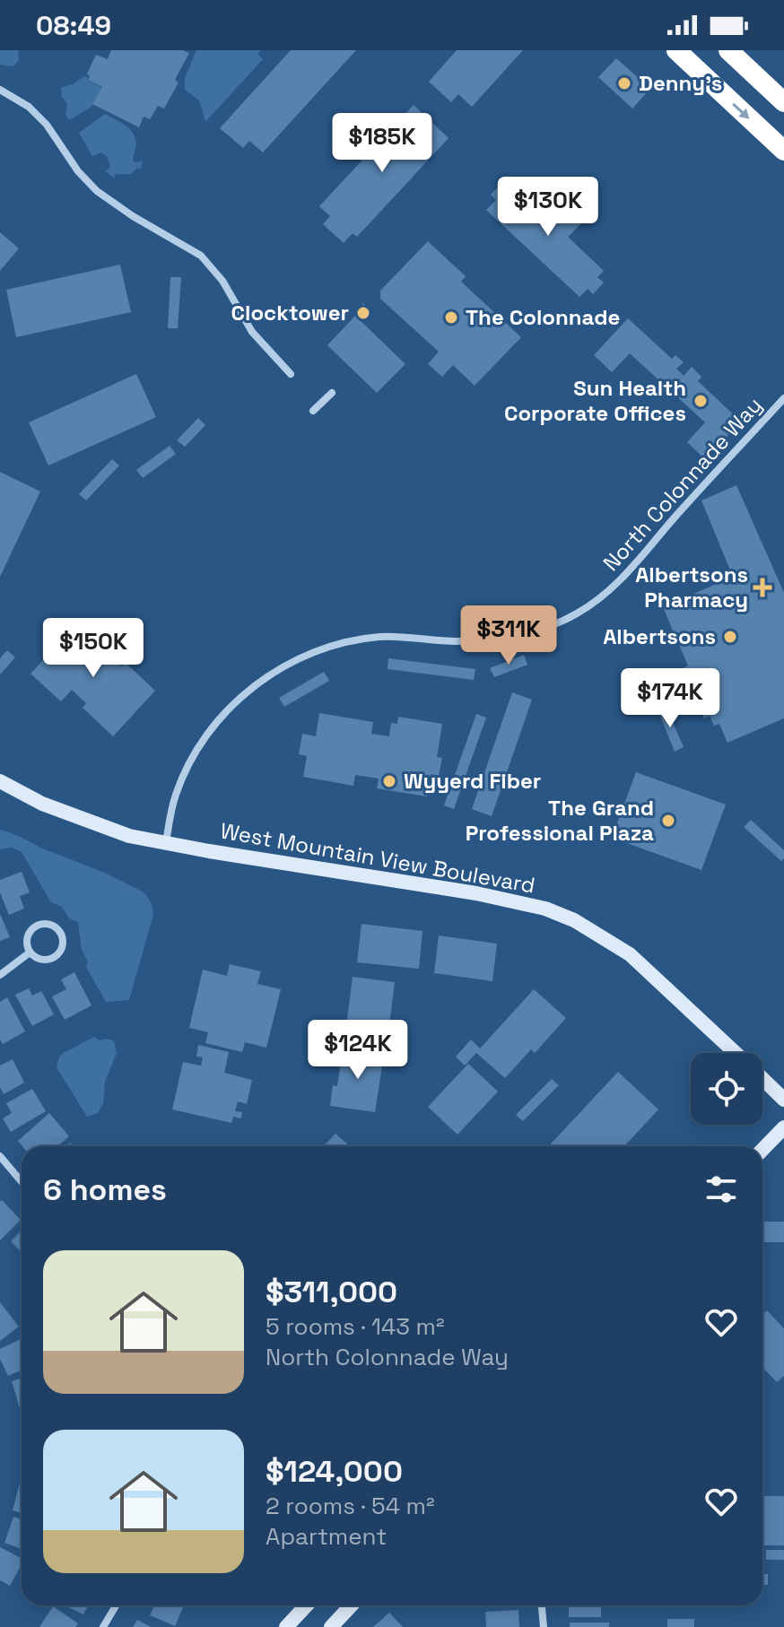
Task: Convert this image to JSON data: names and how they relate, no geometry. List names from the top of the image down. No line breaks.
{"streets":{"street":["North Colonnade Way","West Mountain View Boulevard"]},"crossings":[["North Colonnade Way","West Mountain View Boulevard"]],"places":{"other":["Denny's","Clocktower","The Colonnade","Sun Health Corporate Offices","Albertsons","Wyyerd Fiber","The Grand Professional Plaza"],"health":["Albertsons Pharmacy"]},"page":{"status":"08:49","price":["$185K","$130K","$311K","$150K","$174K","$124K"],"heading":"6 homes","list":[{"name":"$311,000","note":"5 rooms · 143 m² · North Colonnade Way"},{"name":"$124,000","note":"2 rooms · 54 m² · Apartment"}]}}
